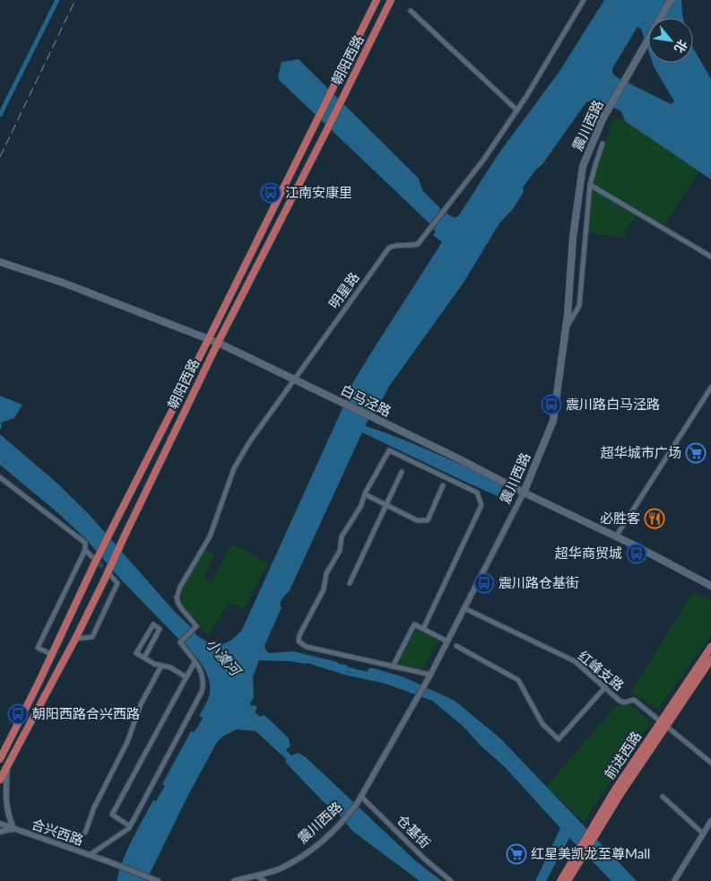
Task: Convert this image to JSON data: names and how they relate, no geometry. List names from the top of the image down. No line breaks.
{"streets":{"main road":["朝阳西路","震川西路","白马泾路","前进西路"],"street":["明星路","红峰支路","仓基街","合兴西路"]},"crossings":[["朝阳西路","白马泾路"],["震川西路","白马泾路"],["震川西路","红峰支路"],["震川西路","仓基街"],["明星路","白马泾路"],["红峰支路","前进西路"]],"water":["小澞河"],"places":{"bus stop":["江南安康里","震川路白马泾路","超华商贸城","震川路仓基街","朝阳西路合兴西路"],"supermarket":["超华城市广场","红星美凯龙至尊Mall"],"restaurant":["必胜客"]},"north":"bottom right"}
